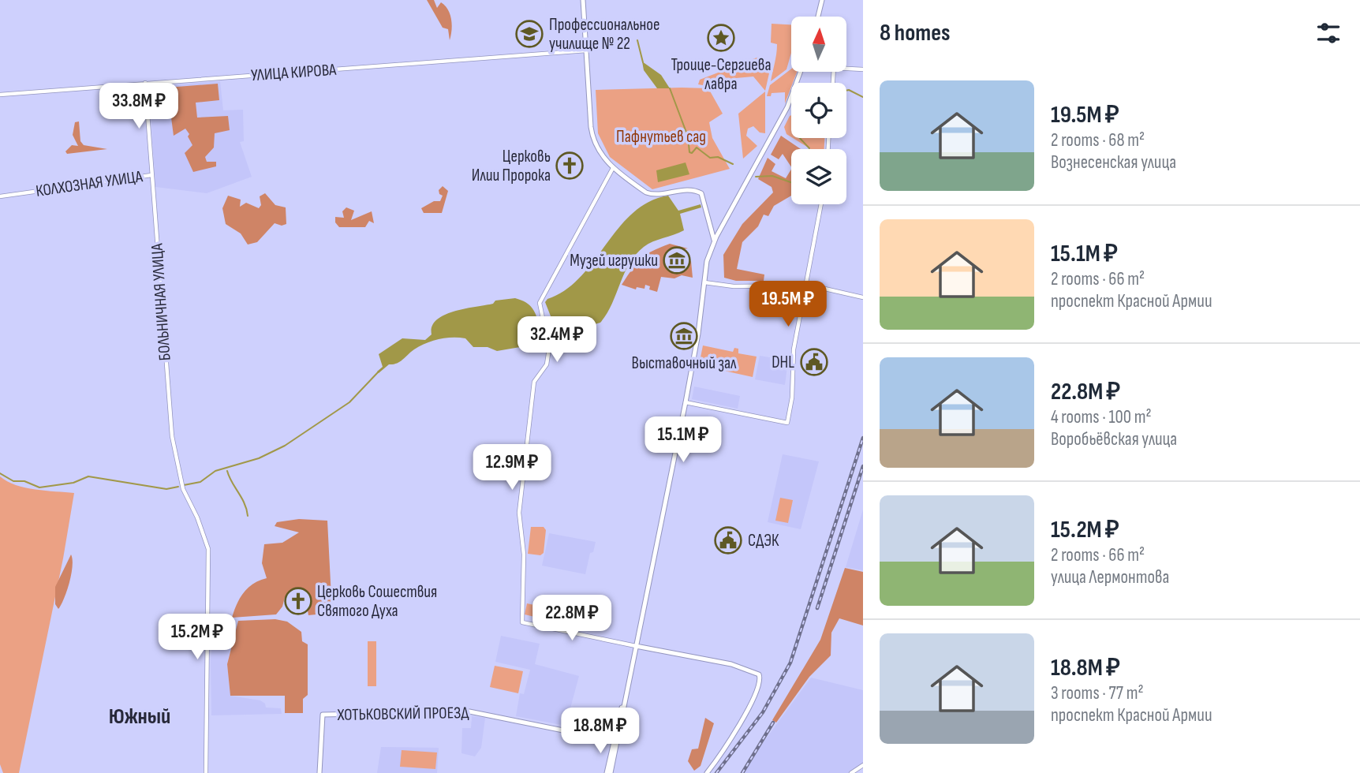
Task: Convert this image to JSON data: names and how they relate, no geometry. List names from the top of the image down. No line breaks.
{"streets":{"main road":["ХОТЬКОВСКИЙ ПРОЕЗД"],"street":["УЛИЦА КИРОВА","КОЛХОЗНАЯ УЛИЦА","БОЛЬНИЧНАЯ УЛИЦА"]},"crossings":[["УЛИЦА КИРОВА","КОЛХОЗНАЯ УЛИЦА"],["КОЛХОЗНАЯ УЛИЦА","БОЛЬНИЧНАЯ УЛИЦА"]],"districts":["Южный"],"parks":["Пафнутьев сад"],"places":{"school or university":["Профессиональное училище № 22"],"place":["Троице-Сергиева лавра"],"church":["Церковь Илии Пророка","Церковь Сошествия Святого Духа"],"museum":["Музей игрушки","Выставочный зал"],"public building":["DHL","СДЭК"]},"north":"top","page":{"heading":"8 homes","list":[{"name":"19.5M ₽","note":"2 rooms · 68 m² · Вознесенская улица"},{"name":"15.1M ₽","note":"2 rooms · 66 m² · проспект Красной Армии"},{"name":"22.8M ₽","note":"4 rooms · 100 m² · Воробьёвская улица"},{"name":"15.2M ₽","note":"2 rooms · 66 m² · улица Лермонтова"},{"name":"18.8M ₽","note":"3 rooms · 77 m² · проспект Красной Армии"}],"price":["33.8M ₽","19.5M ₽","32.4M ₽","15.1M ₽","12.9M ₽","22.8M ₽","15.2M ₽","18.8M ₽"]}}
